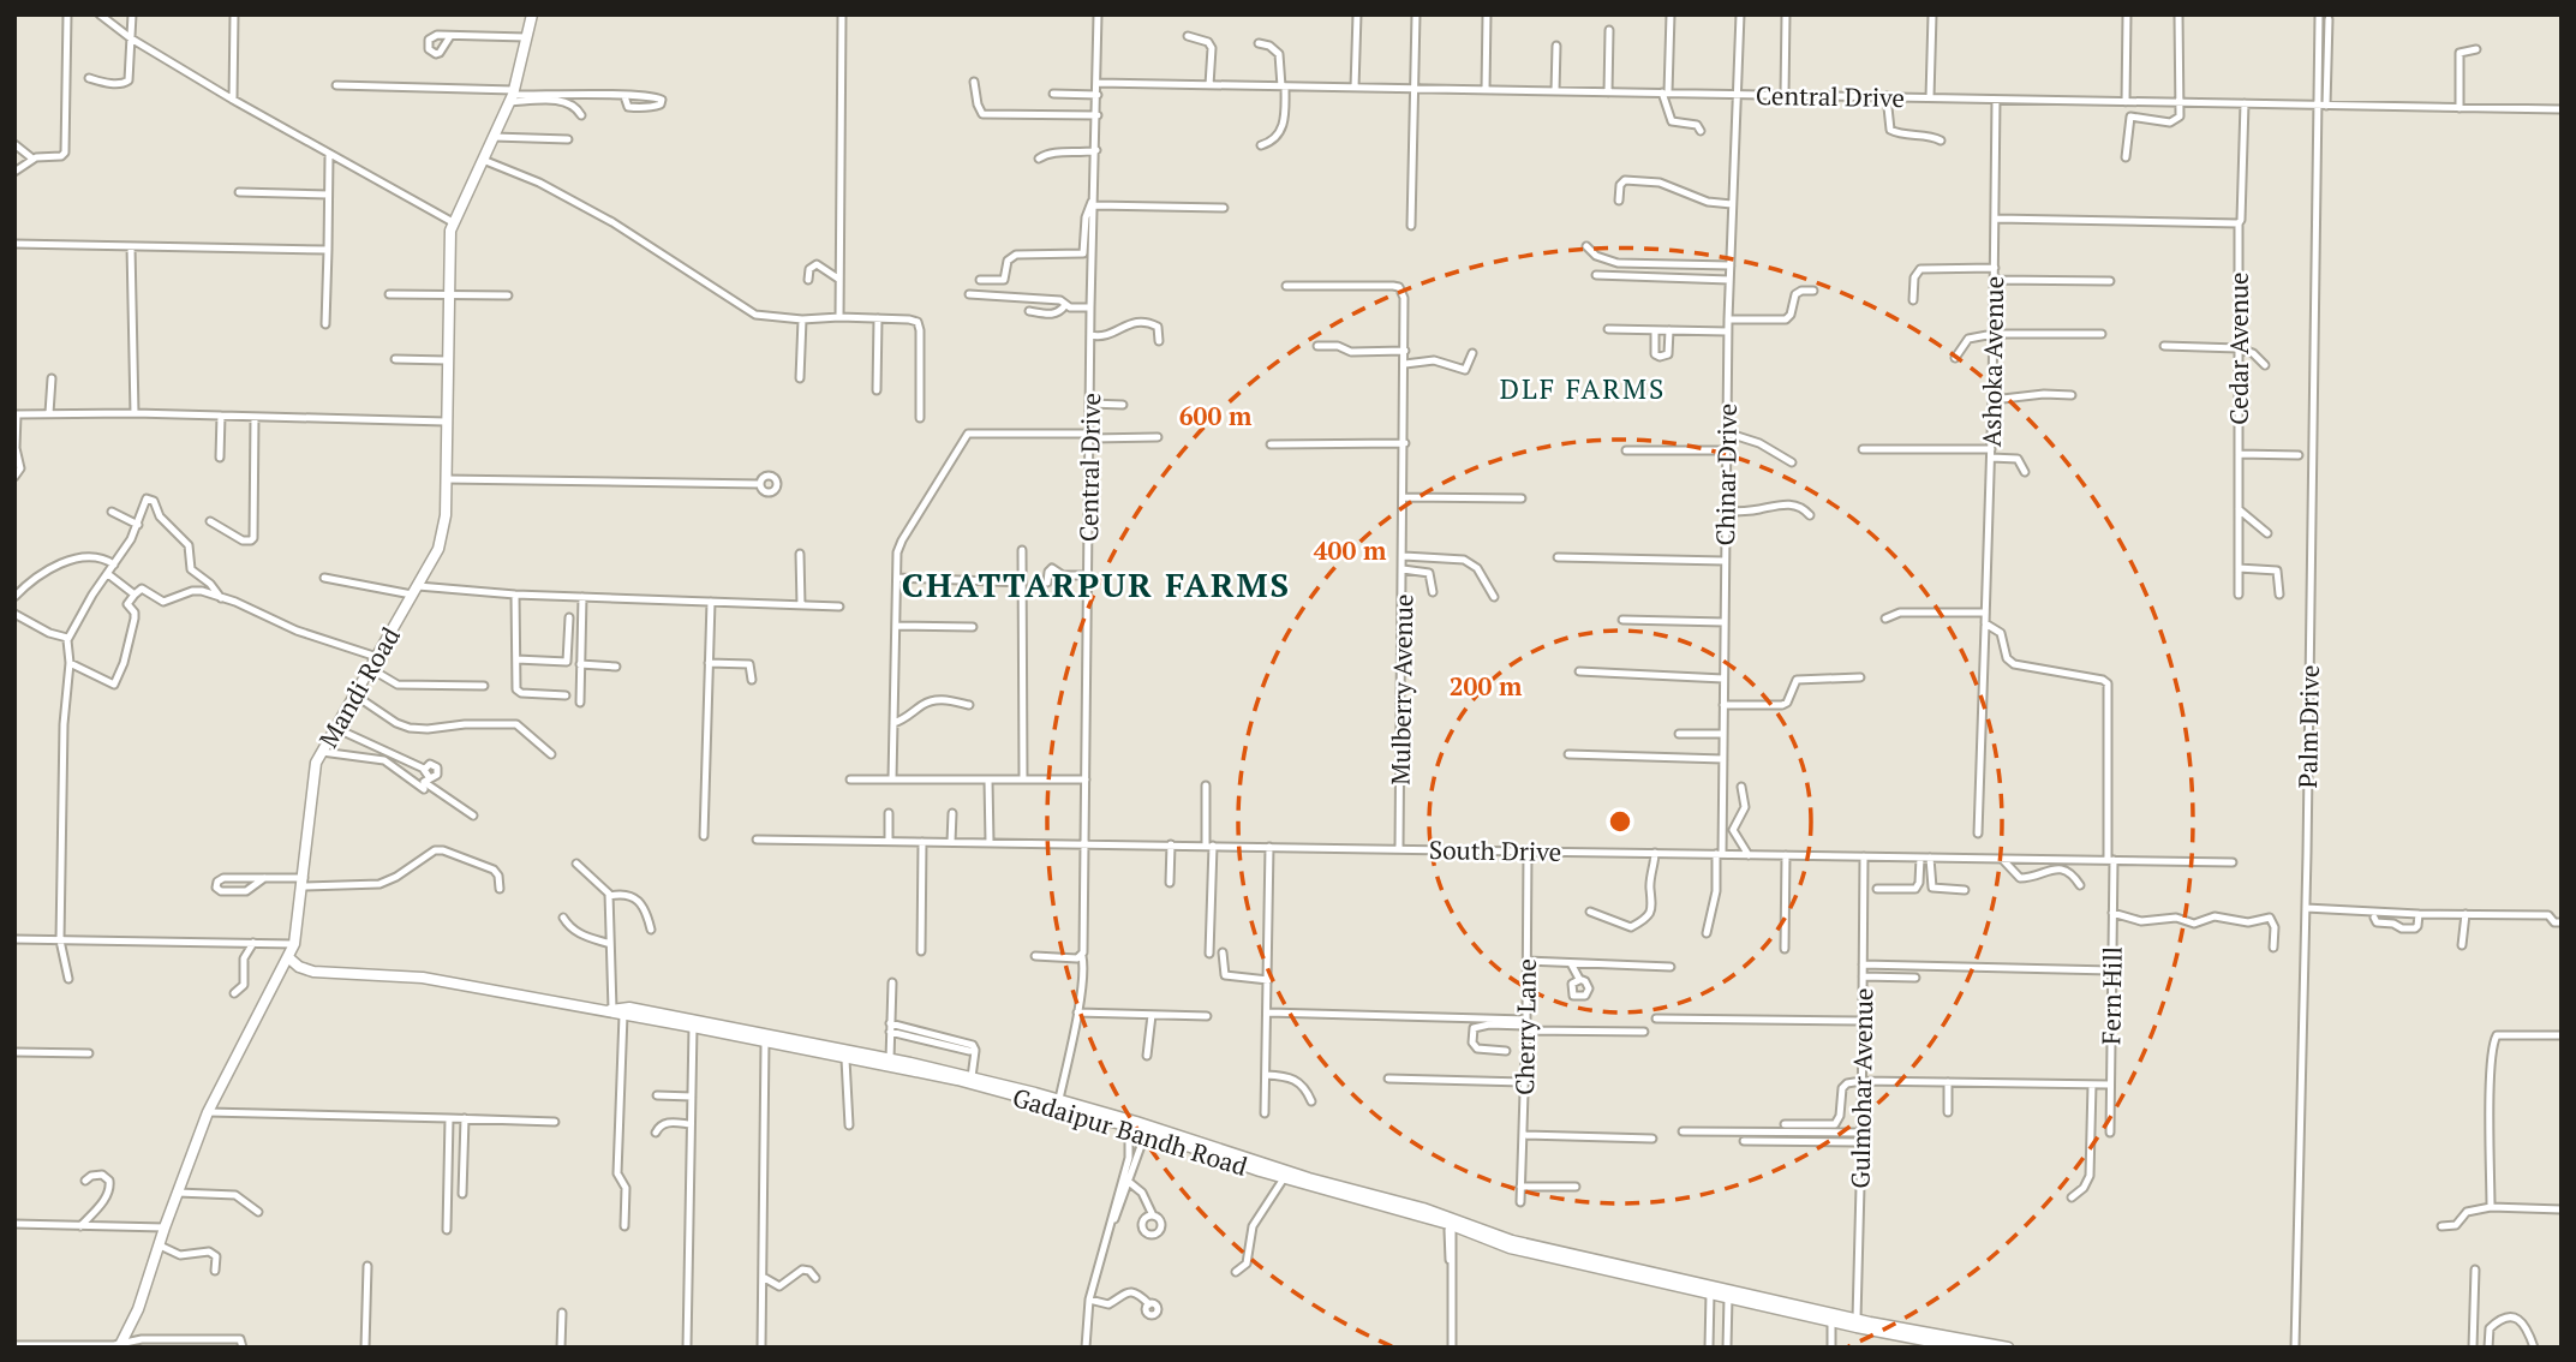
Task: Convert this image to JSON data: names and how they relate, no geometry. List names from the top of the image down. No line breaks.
{"streets":{"street":["Central Drive","Cedar Avenue","Ashoka Avenue","Chinar Drive","Mandi Road","Mulberry Avenue","Palm Drive","South Drive","Fern Hill","Cherry Lane","Gulmohar Avenue","Gadaipur Bandh Road"]},"crossings":[["Central Drive","Cedar Avenue"],["Central Drive","Ashoka Avenue"],["Central Drive","Chinar Drive"],["Central Drive","Palm Drive"],["Central Drive","South Drive"],["Ashoka Avenue","Fern Hill"],["Chinar Drive","South Drive"],["Mandi Road","Gadaipur Bandh Road"],["Mulberry Avenue","South Drive"],["South Drive","Fern Hill"],["South Drive","Cherry Lane"],["South Drive","Gulmohar Avenue"]],"districts":["DLF FARMS","CHATTARPUR FARMS"],"rings":["600 m","400 m","200 m"]}
